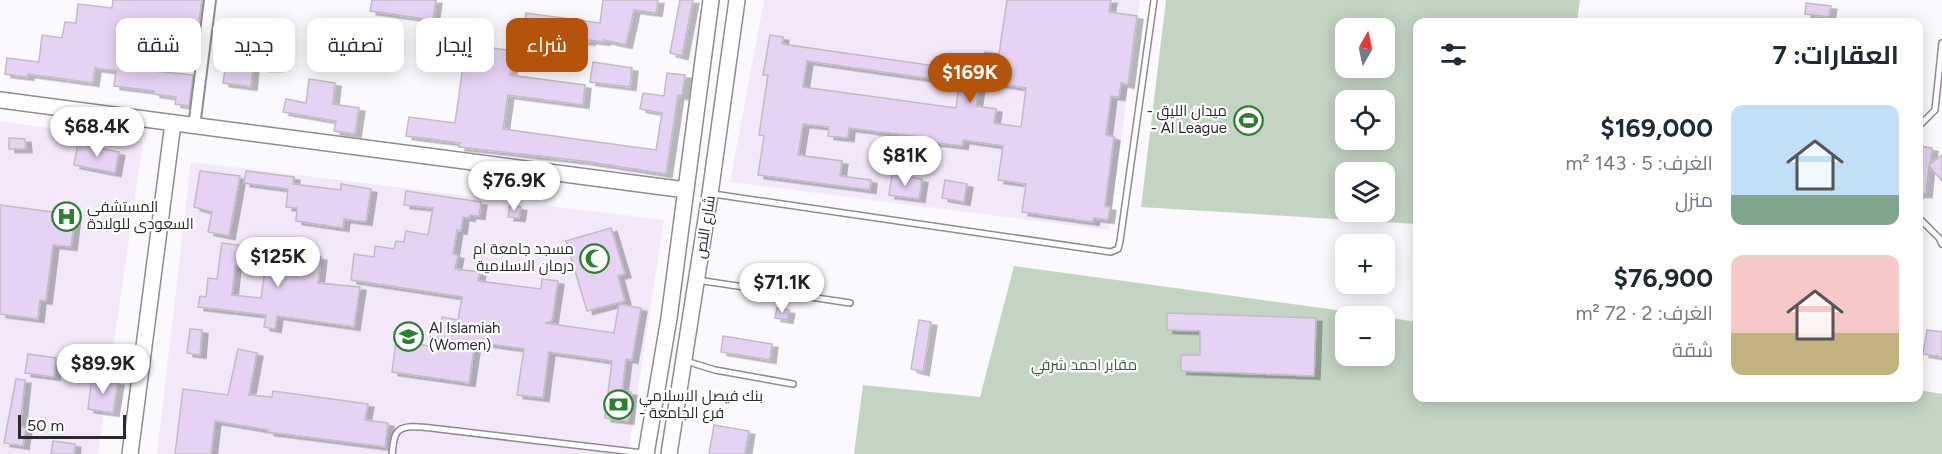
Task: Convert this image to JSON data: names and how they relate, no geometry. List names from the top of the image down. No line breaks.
{"streets":{"street":["شارع النص"]},"parks":["مقابر احمد شرفي"],"places":{"sports":["- ميدان الليق - Al League"],"hospital":["المستشفى السعودى للولادة"],"mosque":["مسجد جامعة ام درمان الاسلامية"],"school or university":["Al Islamiah (Women)"],"bank":["بنك فيصل الاسلامي - فرع الجامعة"]},"scale_bar":"50 m","north":"top","page":{"map_buttons":["+","−"],"chip":["شراء","إيجار","تصفية","جديد","شقة"],"heading":"العقارات: 7","price":["$169K","$68.4K","$81K","$76.9K","$125K","$71.1K","$89.9K"],"list":[{"name":"$169,000","note":"الغرف: 5 · 143 m² · منزل"},{"name":"$76,900","note":"الغرف: 2 · 72 m² · شقة"}],"scale":"50 m"}}
